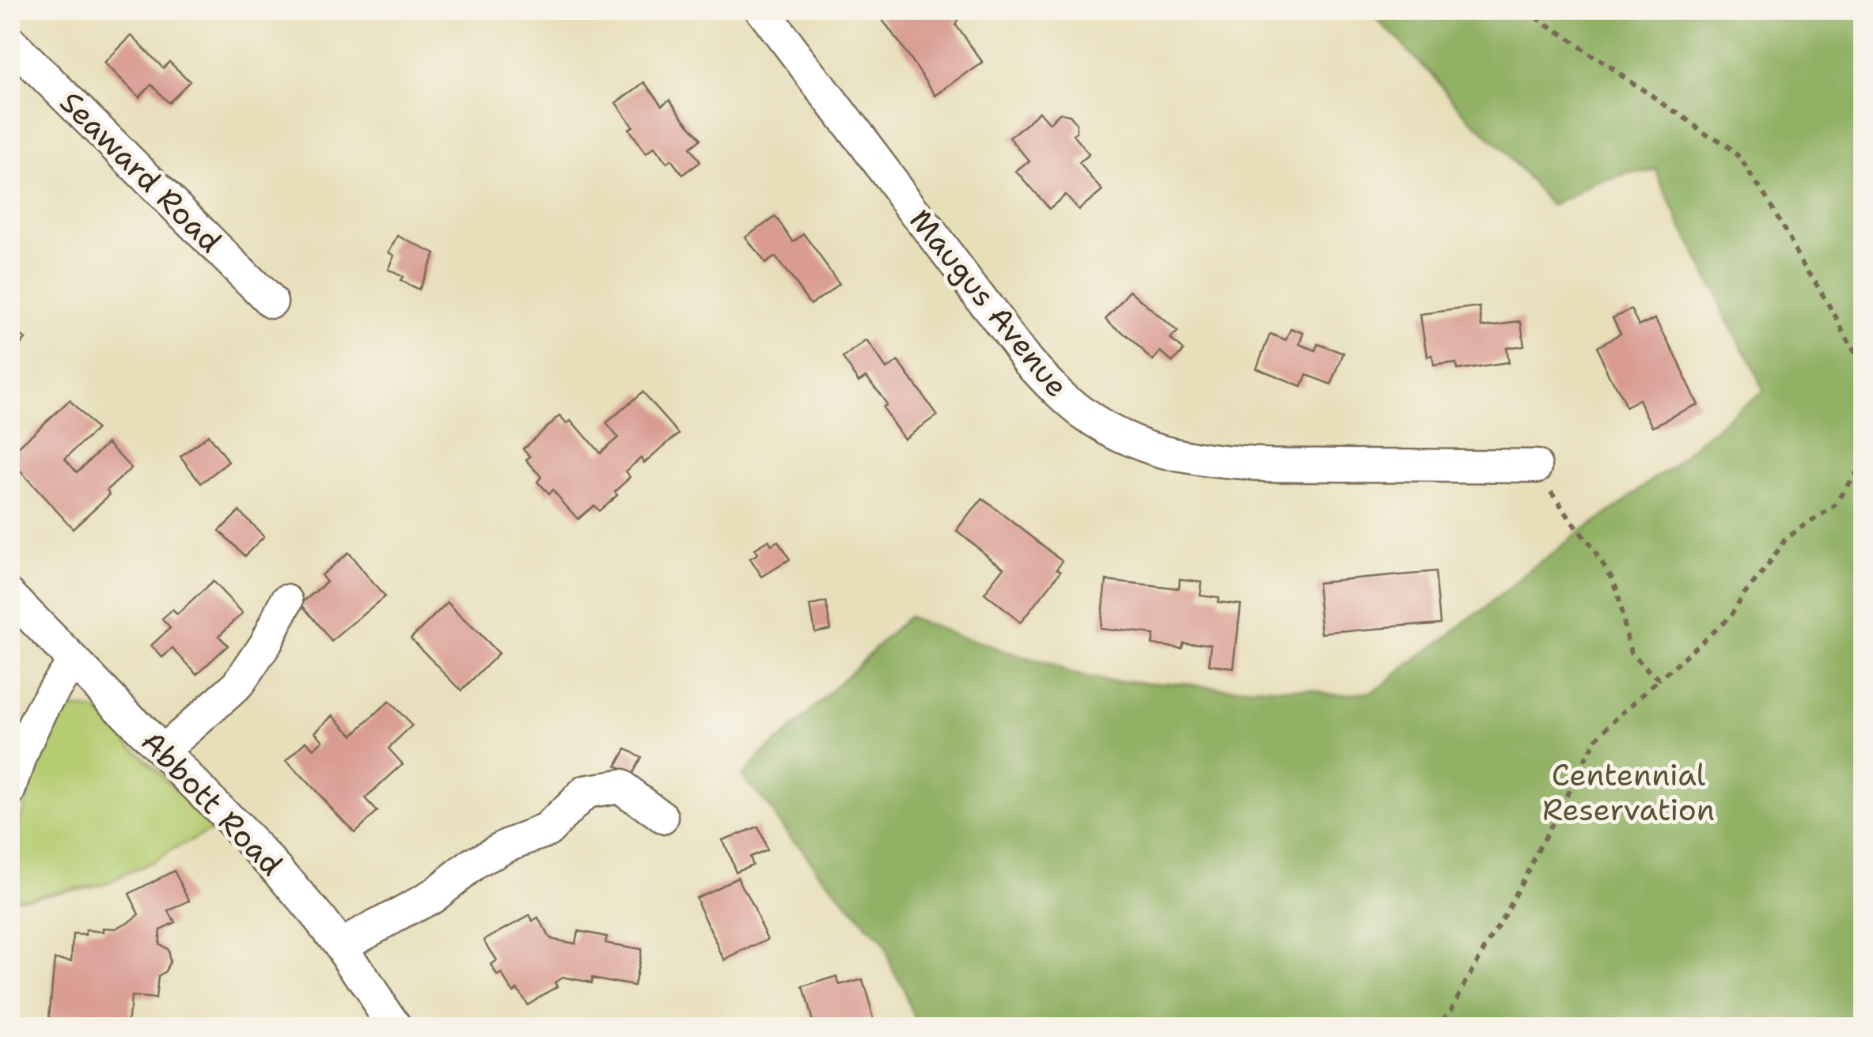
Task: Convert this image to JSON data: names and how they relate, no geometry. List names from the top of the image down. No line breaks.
{"streets":{"street":["Seaward Road","Maugus Avenue","Abbott Road"]},"parks":["Centennial Reservation"]}
